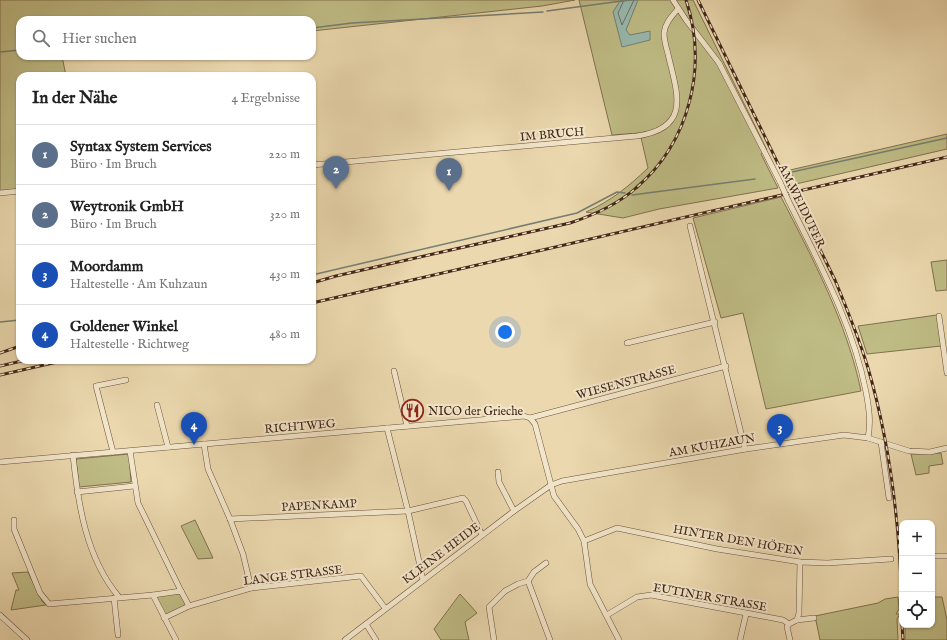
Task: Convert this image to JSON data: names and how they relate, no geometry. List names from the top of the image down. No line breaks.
{"streets":{"street":["IM BRUCH","AM WEIDUFER","WIESENSTRASSE","RICHTWEG","AM KUHZAUN","PAPENKAMP","HINTER DEN HÖFEN","KLEINE HEIDE","LANGE STRASSE","EUTINER STRASSE"]},"crossings":[["IM BRUCH","AM WEIDUFER"],["AM WEIDUFER","AM KUHZAUN"],["WIESENSTRASSE","RICHTWEG"],["AM KUHZAUN","KLEINE HEIDE"],["PAPENKAMP","KLEINE HEIDE"],["KLEINE HEIDE","LANGE STRASSE"]],"places":{"restaurant":["NICO der Grieche"]},"page":{"search":"Hier suchen","heading":["In der Nähe","4 Ergebnisse"],"list":[{"mark":"1","name":"Syntax System Services","note":"Büro · Im Bruch","value":"220 m"},{"mark":"2","name":"Weytronik GmbH","note":"Büro · Im Bruch","value":"320 m"},{"mark":"3","name":"Moordamm","note":"Haltestelle · Am Kuhzaun","value":"430 m"},{"mark":"4","name":"Goldener Winkel","note":"Haltestelle · Richtweg","value":"480 m"}],"pins":["2","1","4","3"],"map_buttons":["+","−"]}}
